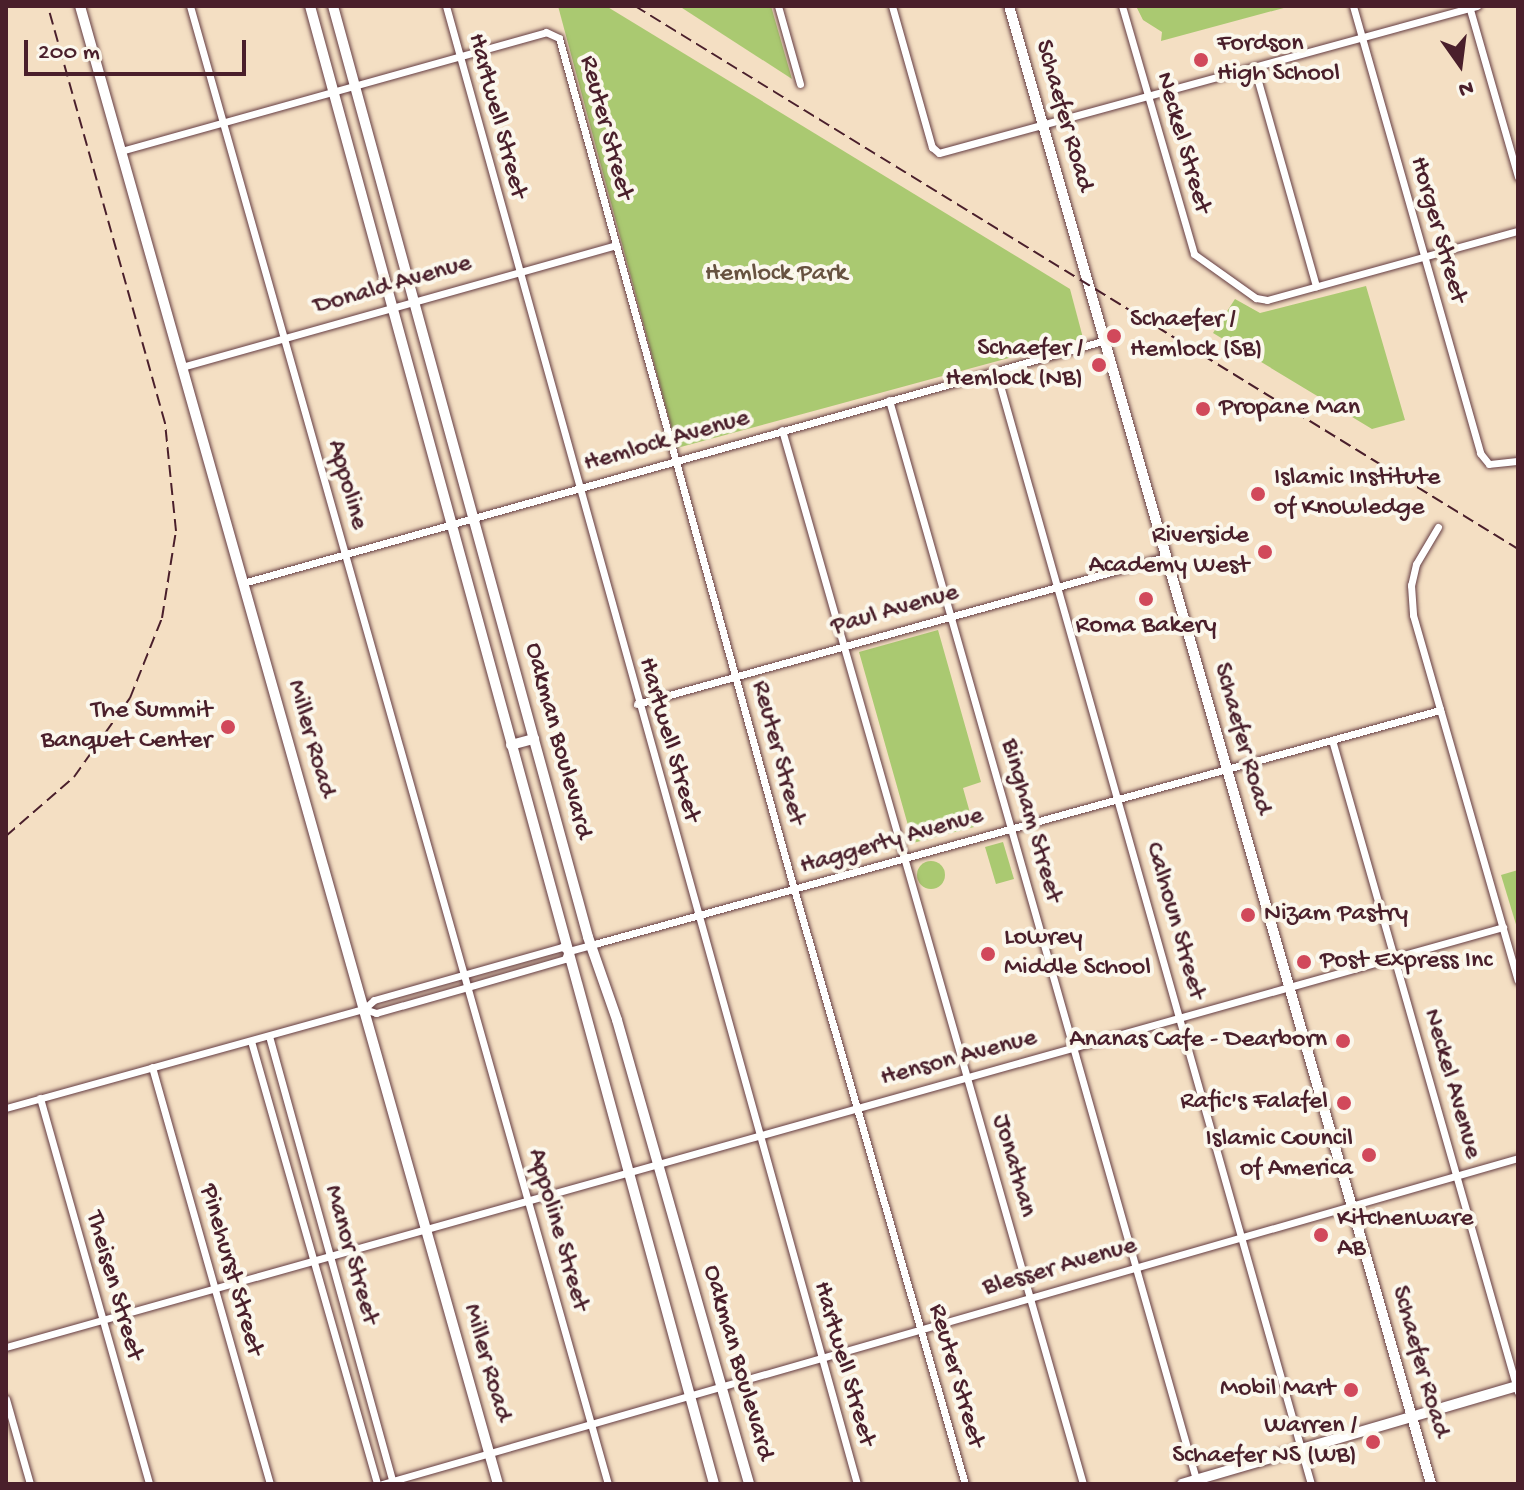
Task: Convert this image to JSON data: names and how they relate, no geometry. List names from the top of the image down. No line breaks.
{"streets":{"street":["Hartwell Street","Schaefer Road","Reuter Street","Neckel Street","Horger Street","Donald Avenue","Hemlock Avenue","Appoline","Paul Avenue","Miller Road","Oakman Boulevard","Bingham Street","Haggerty Avenue","Calhoun Street","Henson Avenue","Neckel Avenue","Jonathan","Appoline Street","Manor Street","Blesser Avenue","Pinehurst Street","Theisen Street"]},"crossings":[["Hartwell Street","Reuter Street"],["Hartwell Street","Donald Avenue"],["Hartwell Street","Hemlock Avenue"],["Hartwell Street","Paul Avenue"],["Hartwell Street","Haggerty Avenue"],["Hartwell Street","Henson Avenue"],["Hartwell Street","Blesser Avenue"],["Schaefer Road","Hemlock Avenue"],["Schaefer Road","Paul Avenue"],["Schaefer Road","Haggerty Avenue"],["Schaefer Road","Henson Avenue"],["Schaefer Road","Blesser Avenue"],["Reuter Street","Donald Avenue"],["Reuter Street","Hemlock Avenue"],["Reuter Street","Paul Avenue"],["Reuter Street","Haggerty Avenue"],["Reuter Street","Henson Avenue"],["Reuter Street","Blesser Avenue"],["Donald Avenue","Appoline"],["Donald Avenue","Miller Road"],["Donald Avenue","Oakman Boulevard"],["Hemlock Avenue","Appoline"],["Hemlock Avenue","Miller Road"],["Hemlock Avenue","Oakman Boulevard"],["Hemlock Avenue","Bingham Street"],["Hemlock Avenue","Calhoun Street"],["Hemlock Avenue","Jonathan"],["Appoline","Haggerty Avenue"],["Appoline","Appoline Street"],["Paul Avenue","Bingham Street"],["Paul Avenue","Calhoun Street"],["Paul Avenue","Jonathan"],["Miller Road","Haggerty Avenue"],["Miller Road","Henson Avenue"],["Miller Road","Blesser Avenue"],["Oakman Boulevard","Haggerty Avenue"],["Oakman Boulevard","Henson Avenue"],["Oakman Boulevard","Blesser Avenue"],["Bingham Street","Haggerty Avenue"],["Bingham Street","Henson Avenue"],["Bingham Street","Blesser Avenue"],["Haggerty Avenue","Calhoun Street"],["Haggerty Avenue","Neckel Avenue"],["Haggerty Avenue","Jonathan"],["Haggerty Avenue","Appoline Street"],["Haggerty Avenue","Manor Street"],["Haggerty Avenue","Pinehurst Street"],["Haggerty Avenue","Theisen Street"],["Calhoun Street","Henson Avenue"],["Calhoun Street","Blesser Avenue"],["Henson Avenue","Neckel Avenue"],["Henson Avenue","Jonathan"],["Henson Avenue","Appoline Street"],["Henson Avenue","Manor Street"],["Neckel Avenue","Blesser Avenue"],["Jonathan","Blesser Avenue"],["Appoline Street","Blesser Avenue"],["Manor Street","Blesser Avenue"]],"parks":["Hemlock Park"],"places":["Fordson High School","Schaefer / Hemlock (SB)","Schaefer / Hemlock (NB)","Propane Man","Islamic Institute of Knowledge","Riverside Academy West","Roma Bakery","The Summit Banquet Center","Nizam Pastry","Lowrey Middle School","Post Express Inc","Ananas Cafe - Dearborn","Rafic's Falafel","Islamic Council of America","Kitchenware AB","Mobil Mart","Warren / Schaefer NS (WB)"],"scale_bar":"200 m","north":"bottom"}
